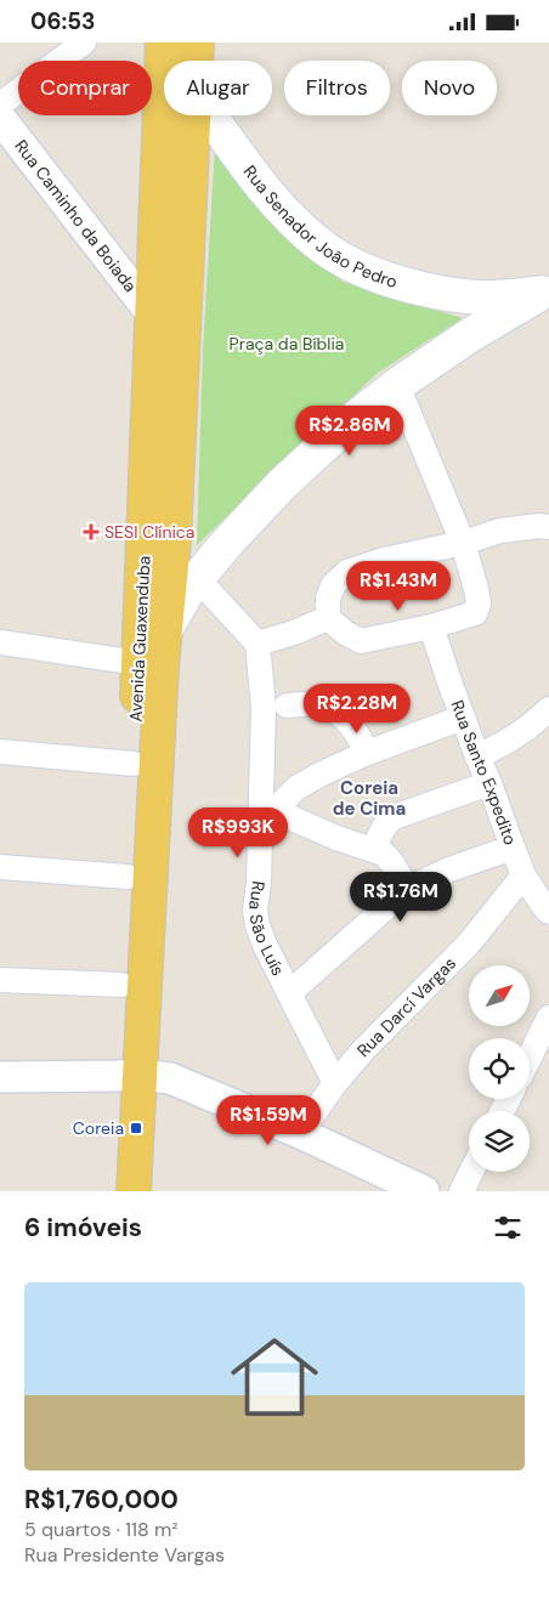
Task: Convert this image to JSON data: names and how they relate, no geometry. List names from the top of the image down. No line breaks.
{"streets":{"main road":["Rua Senador João Pedro","Avenida Guaxenduba"],"street":["Rua Caminho da Boiada","Rua Santo Expedito","Rua São Luís","Rua Darcí Vargas"]},"crossings":[["Rua Caminho da Boiada","Avenida Guaxenduba"],["Rua Senador João Pedro","Avenida Guaxenduba"],["Rua Santo Expedito","Rua Darcí Vargas"],["Rua São Luís","Rua Darcí Vargas"]],"districts":["Coreia de Cima"],"parks":["Praça da Bíblia"],"places":{"health":["SESI Clínica"],"transit":["Coreia"]},"north":"top right","page":{"status":"06:53","chip":["Comprar","Alugar","Filtros","Novo"],"price":["R$2.86M","R$1.43M","R$2.28M","R$993K","R$1.76M","R$1.59M"],"heading":"6 imóveis","list":[{"name":"R$1,760,000","note":"5 quartos · 118 m² · Rua Presidente Vargas"}]}}
